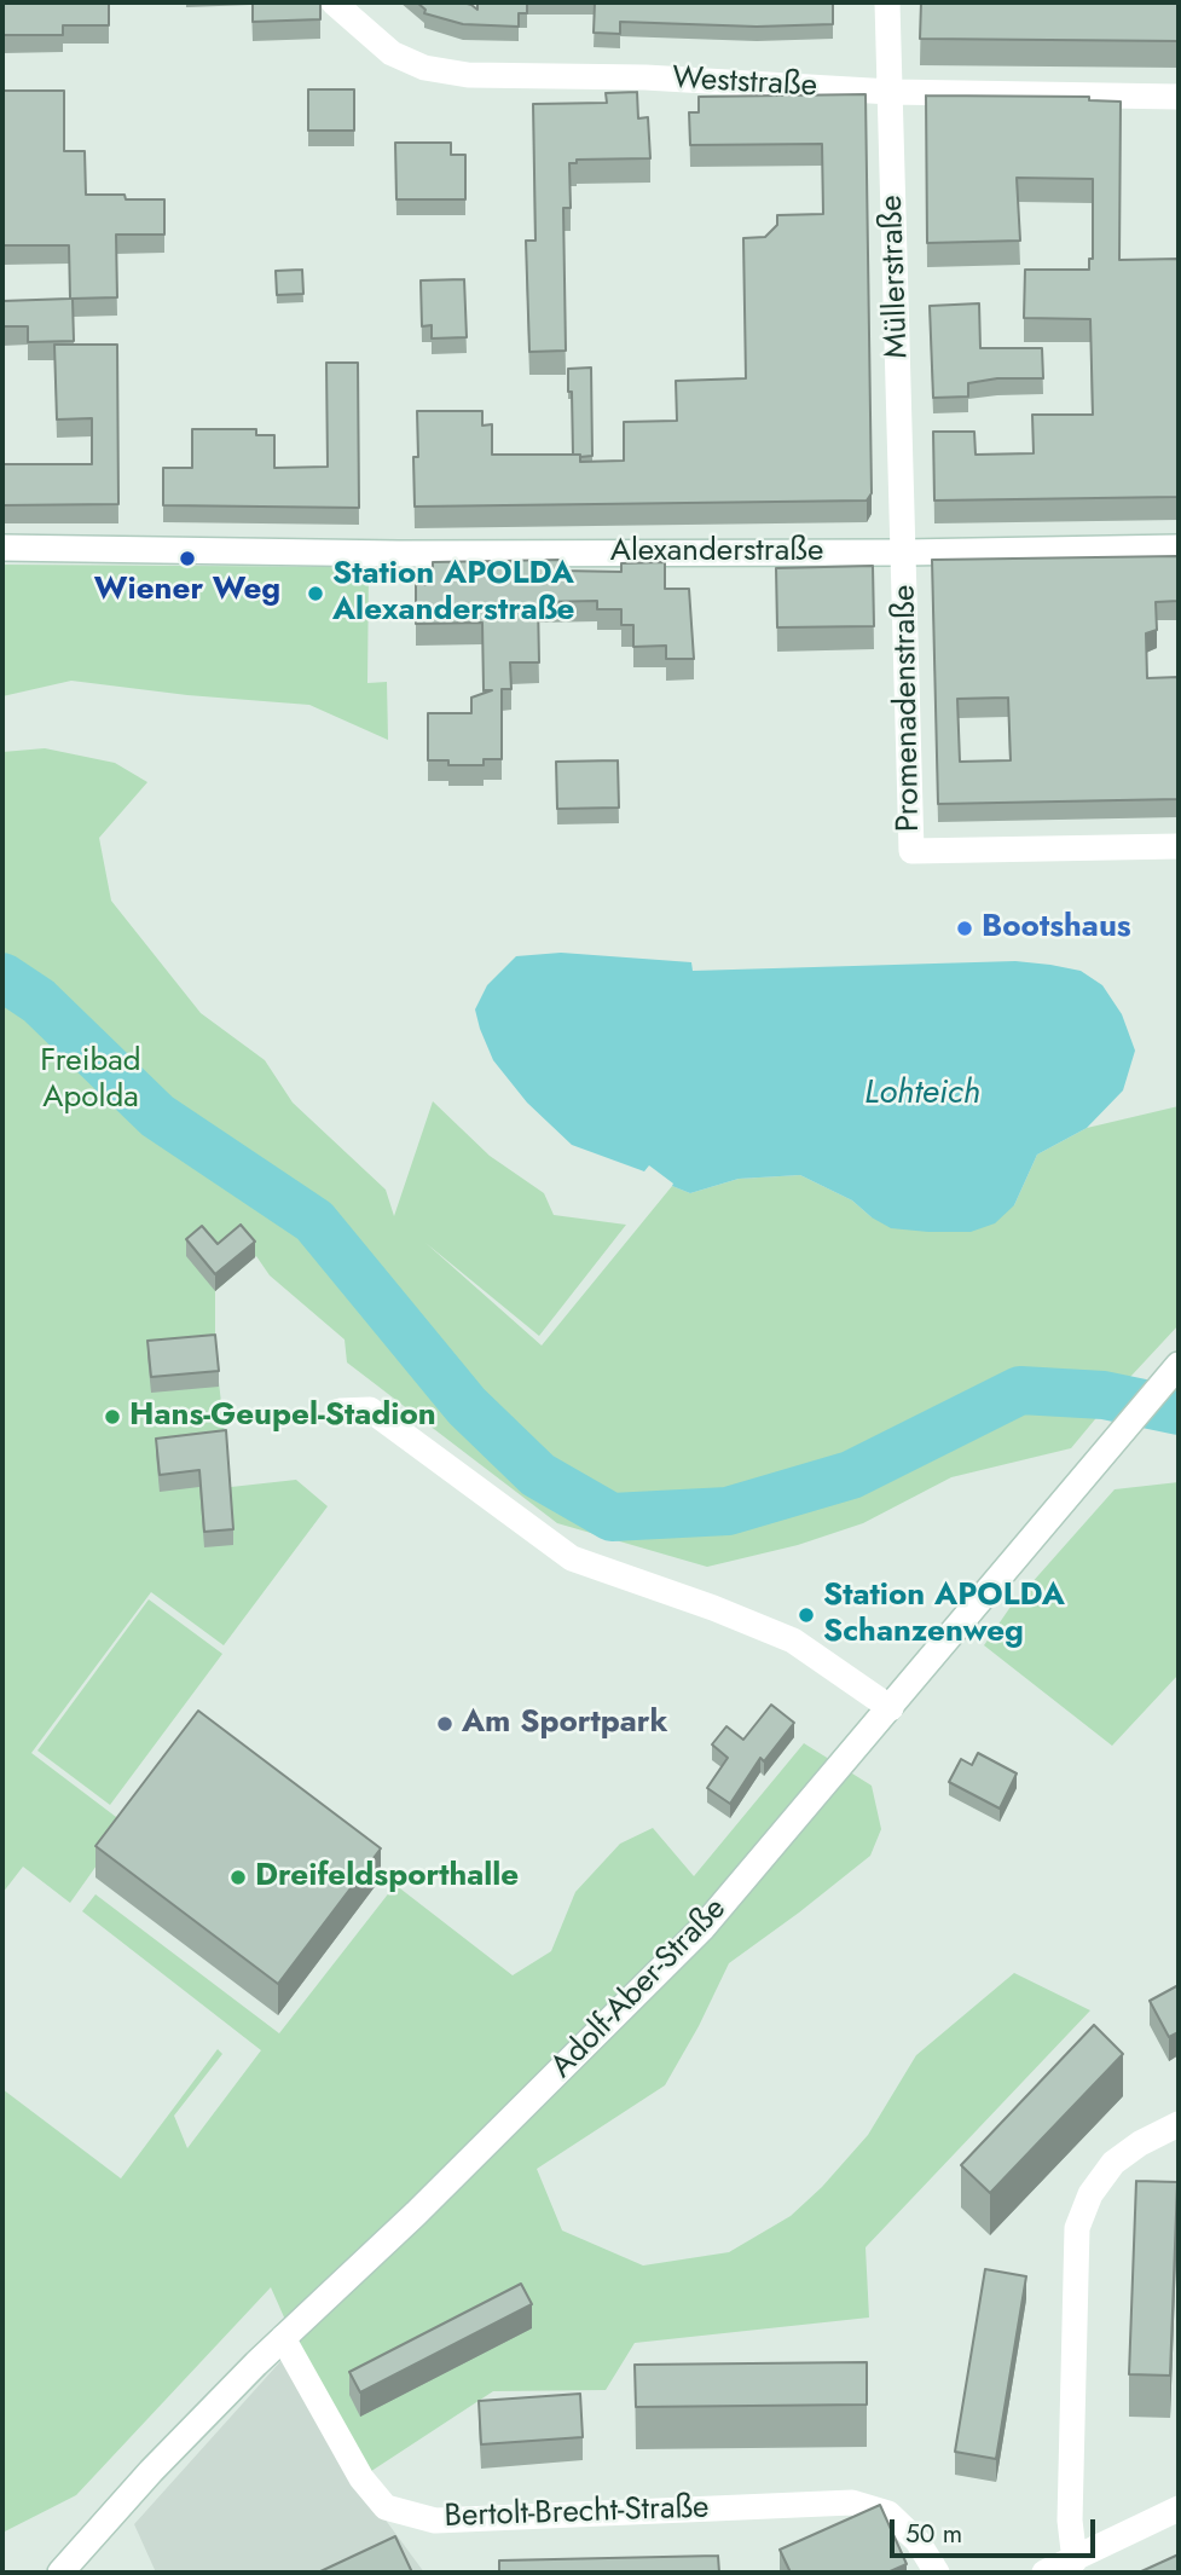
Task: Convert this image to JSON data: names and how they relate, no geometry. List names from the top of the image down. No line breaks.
{"streets":{"street":["Weststraße","Müllerstraße","Alexanderstraße","Promenadenstraße","Adolf-Aber-Straße","Bertolt-Brecht-Straße"]},"crossings":[["Weststraße","Müllerstraße"],["Müllerstraße","Alexanderstraße"],["Müllerstraße","Promenadenstraße"],["Alexanderstraße","Promenadenstraße"],["Adolf-Aber-Straße","Bertolt-Brecht-Straße"]],"water":["Lohteich"],"parks":["Freibad Apolda"],"places":["Wiener Weg","Station APOLDA Alexanderstraße","Bootshaus","Hans-Geupel-Stadion","Station APOLDA Schanzenweg","Am Sportpark","Dreifeldsporthalle"],"scale_bar":"50 m"}
